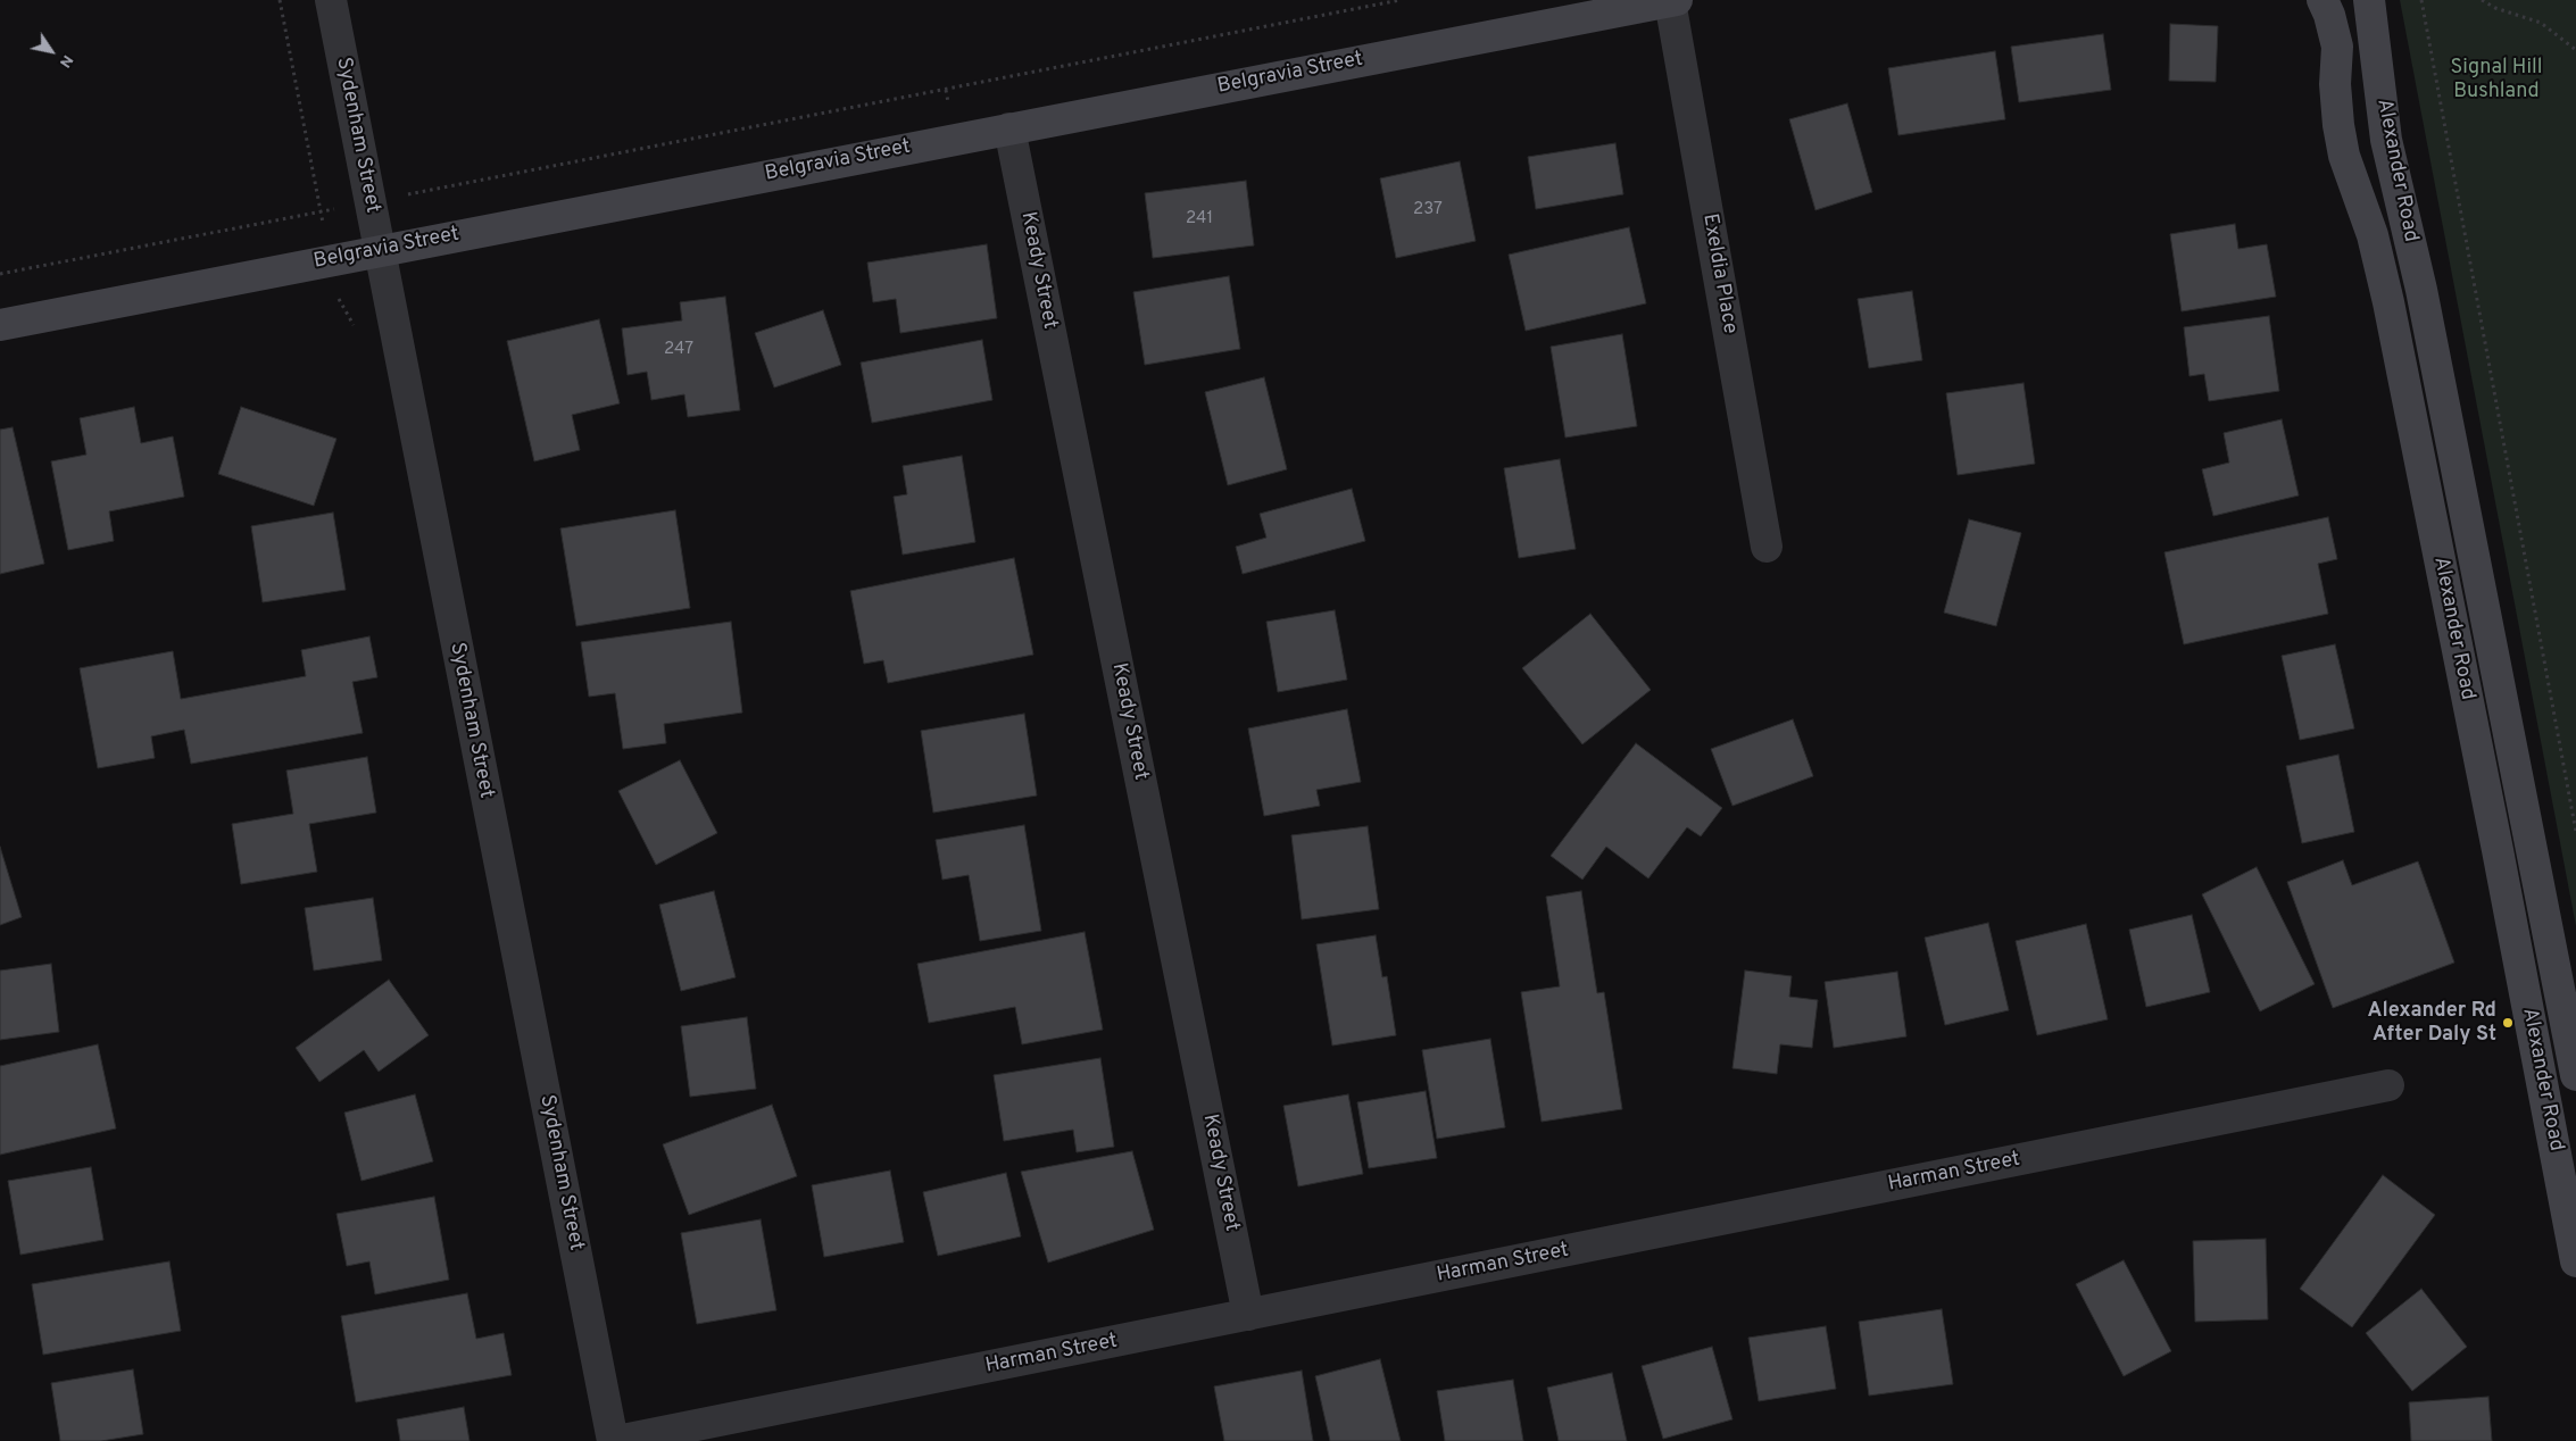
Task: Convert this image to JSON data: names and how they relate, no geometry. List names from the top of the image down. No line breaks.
{"streets":{"main road":["Belgravia Street","Alexander Road"],"street":["Sydenham Street","Keady Street","Exeldia Place","Harman Street"]},"crossings":[["Belgravia Street","Sydenham Street"],["Belgravia Street","Keady Street"],["Belgravia Street","Exeldia Place"],["Keady Street","Harman Street"]],"parks":["Signal Hill Bushland"],"places":["Alexander Rd After Daly St"],"house_numbers":["237","241","247"],"north":"bottom right"}
